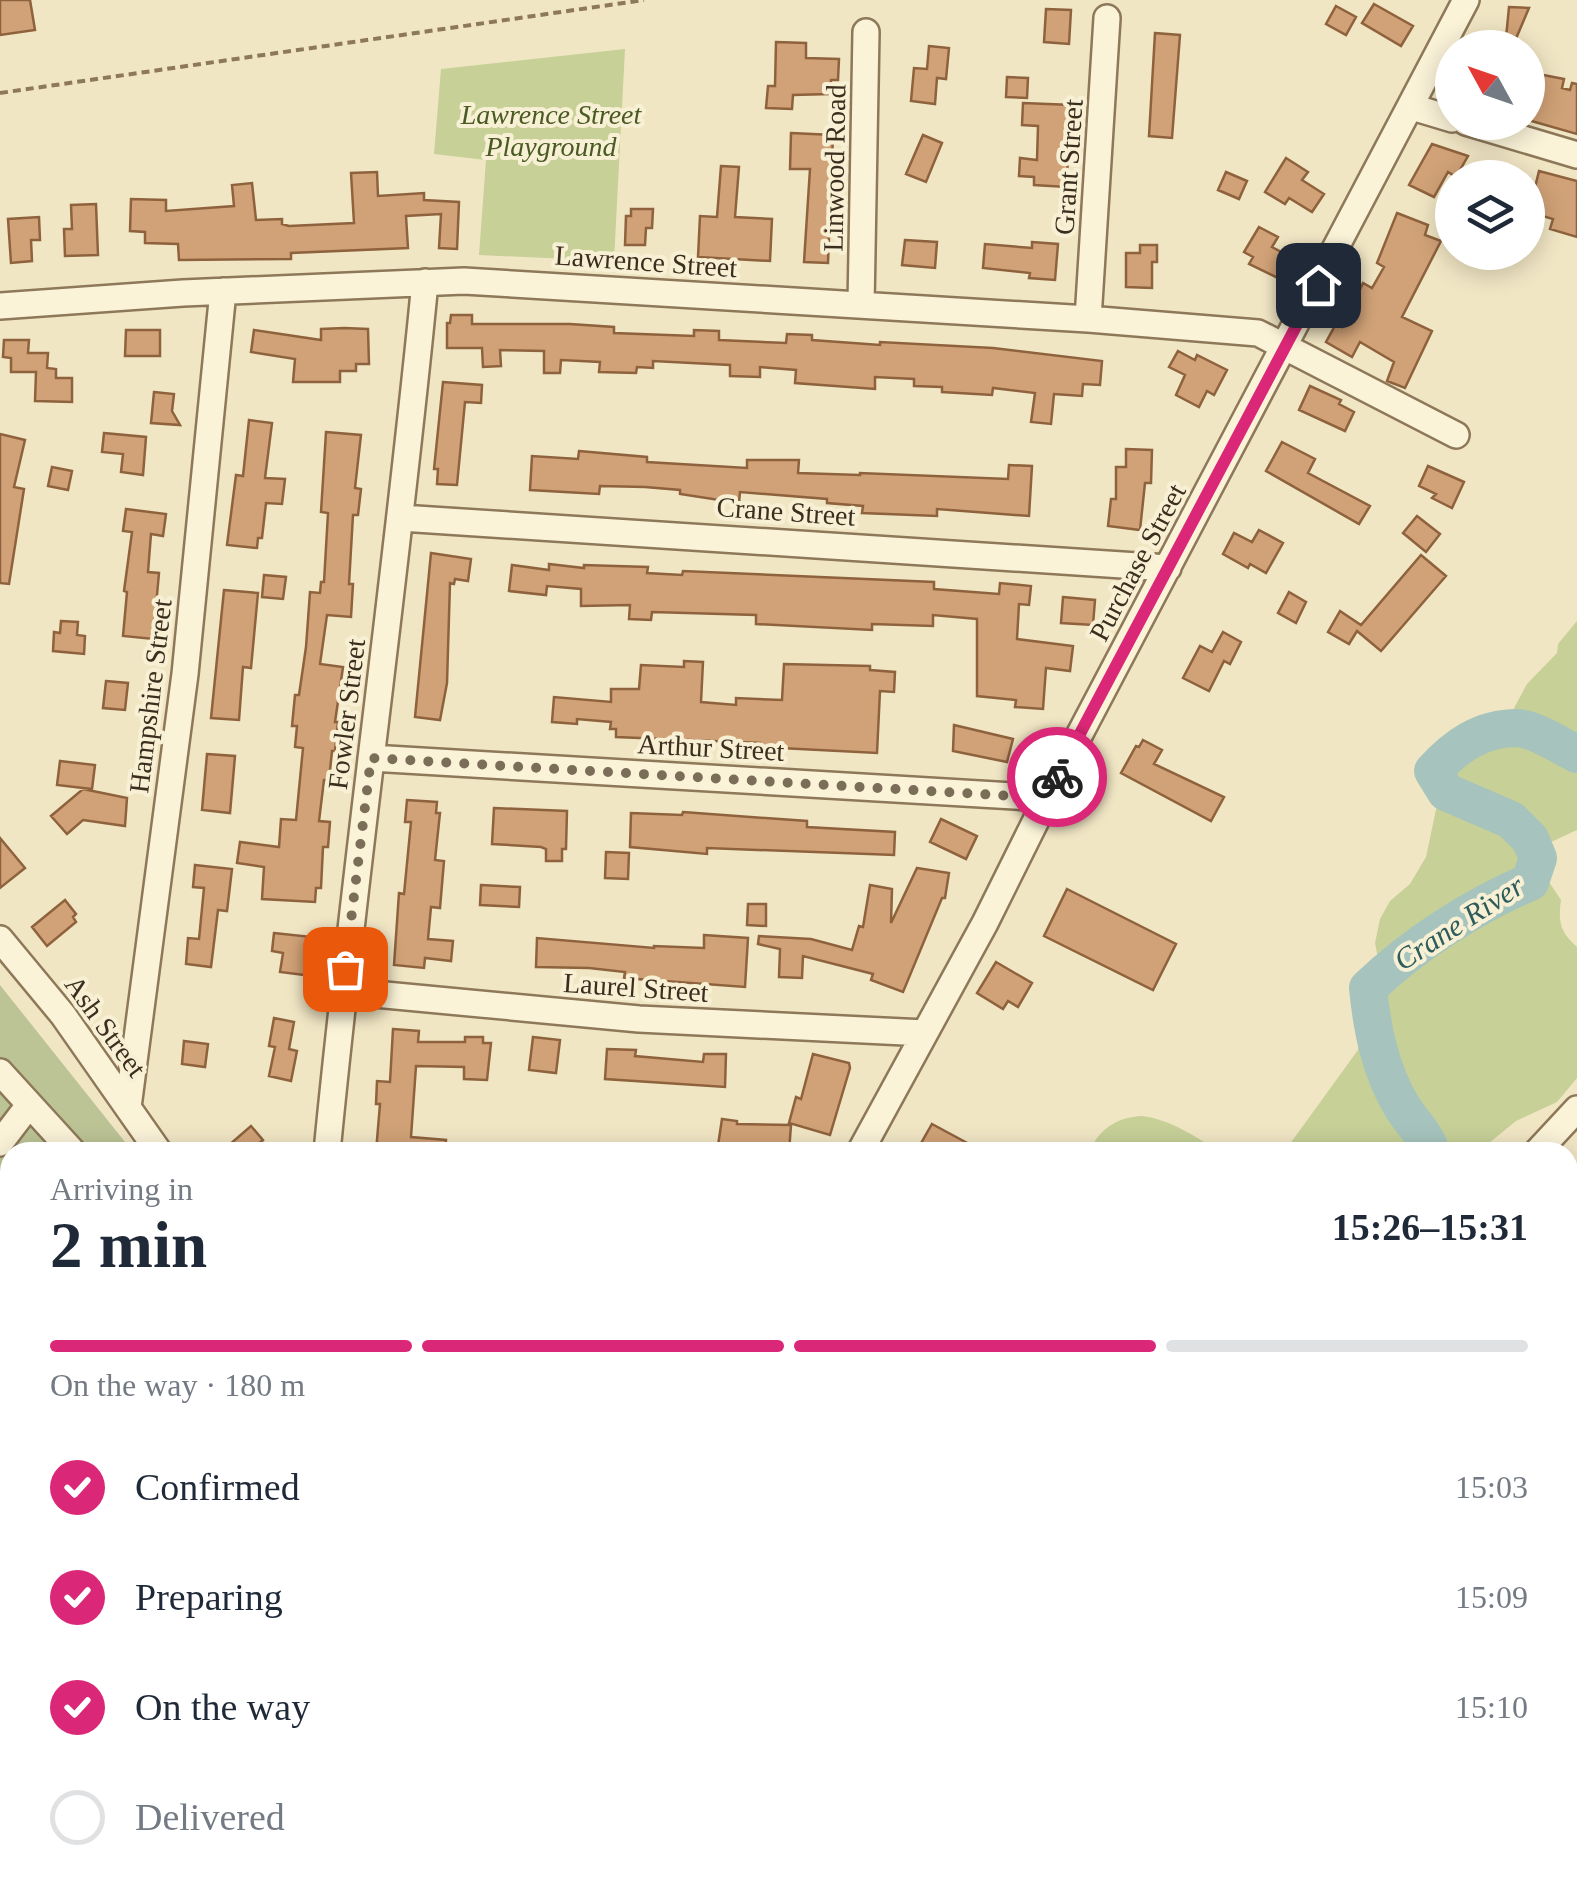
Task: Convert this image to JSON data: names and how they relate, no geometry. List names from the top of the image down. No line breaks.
{"streets":{"street":["Grant Street","Linwood Road","Lawrence Street","Crane Street","Purchase Street","Hampshire Street","Fowler Street","Arthur Street","Laurel Street","Ash Street"]},"crossings":[["Grant Street","Lawrence Street"],["Linwood Road","Lawrence Street"],["Lawrence Street","Purchase Street"],["Lawrence Street","Hampshire Street"],["Lawrence Street","Fowler Street"],["Crane Street","Purchase Street"],["Crane Street","Fowler Street"],["Purchase Street","Arthur Street"],["Purchase Street","Laurel Street"],["Hampshire Street","Ash Street"],["Fowler Street","Arthur Street"],["Fowler Street","Laurel Street"]],"water":["Crane River"],"parks":["Lawrence Street Playground"],"north":"top left","page":{"heading":["2 min","Arriving in","15:26–15:31"],"bar":"On the way · 180 m","list":[["Confirmed","15:03"],["Preparing","15:09"],["On the way","15:10"],"Delivered"]}}
